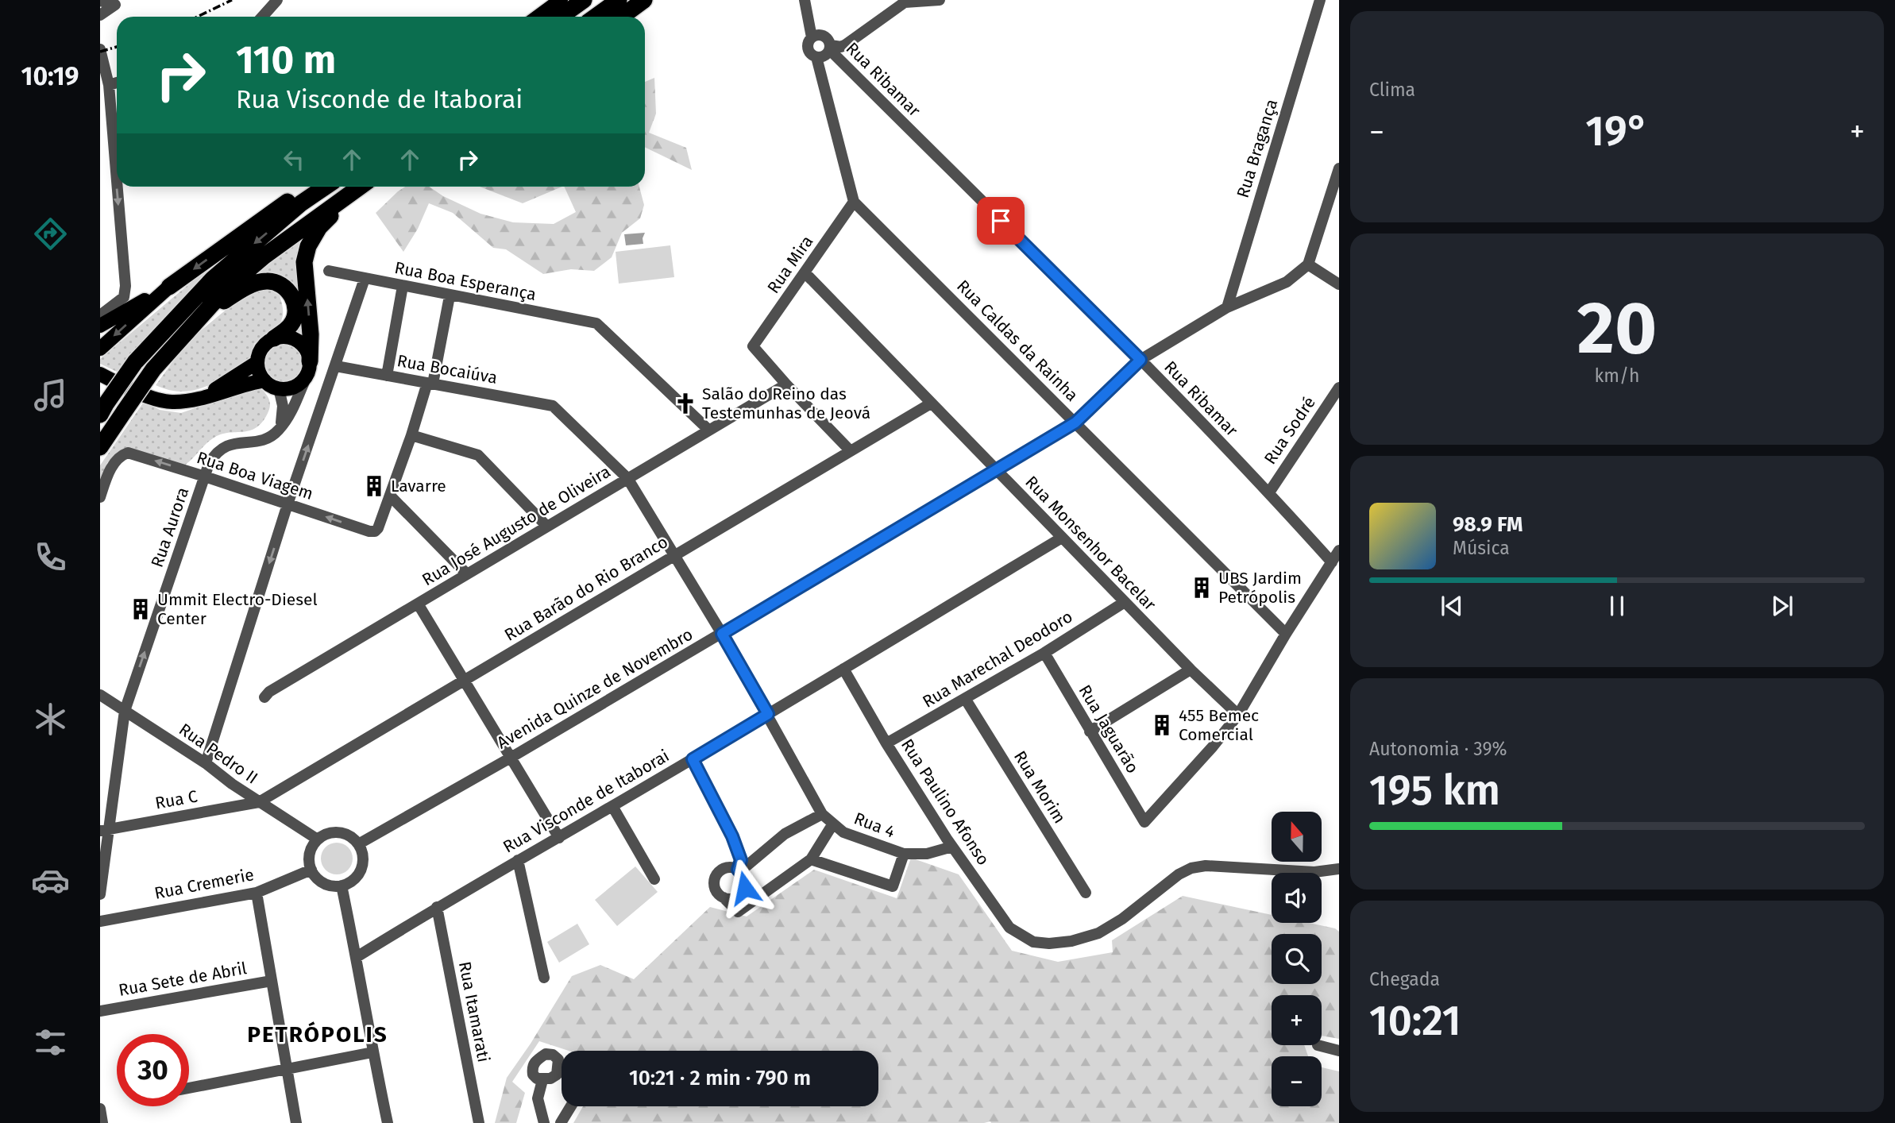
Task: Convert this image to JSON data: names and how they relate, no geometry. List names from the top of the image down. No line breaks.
{"streets":{"street":["Rua Ribamar","Rua Bragança","Rua Mira","Rua Boa Esperança","Rua Caldas da Rainha","Rua Bocaiúva","Rua Sodré","Rua Boa Viagem","Rua José Augusto de Oliveira","Rua Aurora","Rua Monsenhor Bacelar","Rua Barão do Rio Branco","Rua Marechal Deodoro","Avenida Quinze de Novembro","Rua Jaguarão","Rua Pedro II","Rua Morim","Rua C","Rua Visconde de Itaborai","Rua Paulino Afonso","Rua 4","Rua Cremerie","Rua Sete de Abril","Rua Itamarati"]},"crossings":[["Rua Ribamar","Rua Sodré"],["Rua Ribamar","Avenida Quinze de Novembro"],["Rua Bragança","Avenida Quinze de Novembro"],["Rua Mira","Rua Caldas da Rainha"],["Rua Mira","Rua José Augusto de Oliveira"],["Rua Mira","Rua Monsenhor Bacelar"],["Rua Boa Esperança","Rua José Augusto de Oliveira"],["Rua Caldas da Rainha","Avenida Quinze de Novembro"],["Rua Bocaiúva","Rua José Augusto de Oliveira"],["Rua Boa Viagem","Rua Aurora"],["Rua Aurora","Rua Pedro II"],["Rua Aurora","Rua C"],["Rua Monsenhor Bacelar","Rua Barão do Rio Branco"],["Rua Monsenhor Bacelar","Rua Marechal Deodoro"],["Rua Monsenhor Bacelar","Avenida Quinze de Novembro"],["Rua Monsenhor Bacelar","Rua Jaguarão"],["Rua Monsenhor Bacelar","Rua Visconde de Itaborai"],["Rua Barão do Rio Branco","Rua Pedro II"],["Rua Barão do Rio Branco","Rua C"],["Rua Marechal Deodoro","Rua Jaguarão"],["Rua Marechal Deodoro","Rua Morim"],["Rua Marechal Deodoro","Rua Paulino Afonso"],["Avenida Quinze de Novembro","Rua Pedro II"],["Avenida Quinze de Novembro","Rua Cremerie"],["Rua Pedro II","Rua C"],["Rua Pedro II","Rua Cremerie"],["Rua Visconde de Itaborai","Rua Paulino Afonso"],["Rua Visconde de Itaborai","Rua Itamarati"],["Rua Paulino Afonso","Rua 4"]],"districts":["PETRÓPOLIS"],"places":{"church":["Salão do Reino das Testemunhas de Jeová"],"building":["Lavarre","UBS Jardim Petrópolis","Ummit Electro-Diesel Center","455 Bemec Comercial"]},"north":"top","page":{"tabs":"10:19","tile":["Clima",["20","km/h"],["Autonomia · 39%","195 km"],["Chegada","10:21"]],"turn":["110 m","Rua Visconde de Itaborai"],"heat":["−","19°","+"],"song":["98.9 FM","Música"],"map_buttons":["+","−"],"limit":"30","trip":"10:21 · 2 min · 790 m"}}
